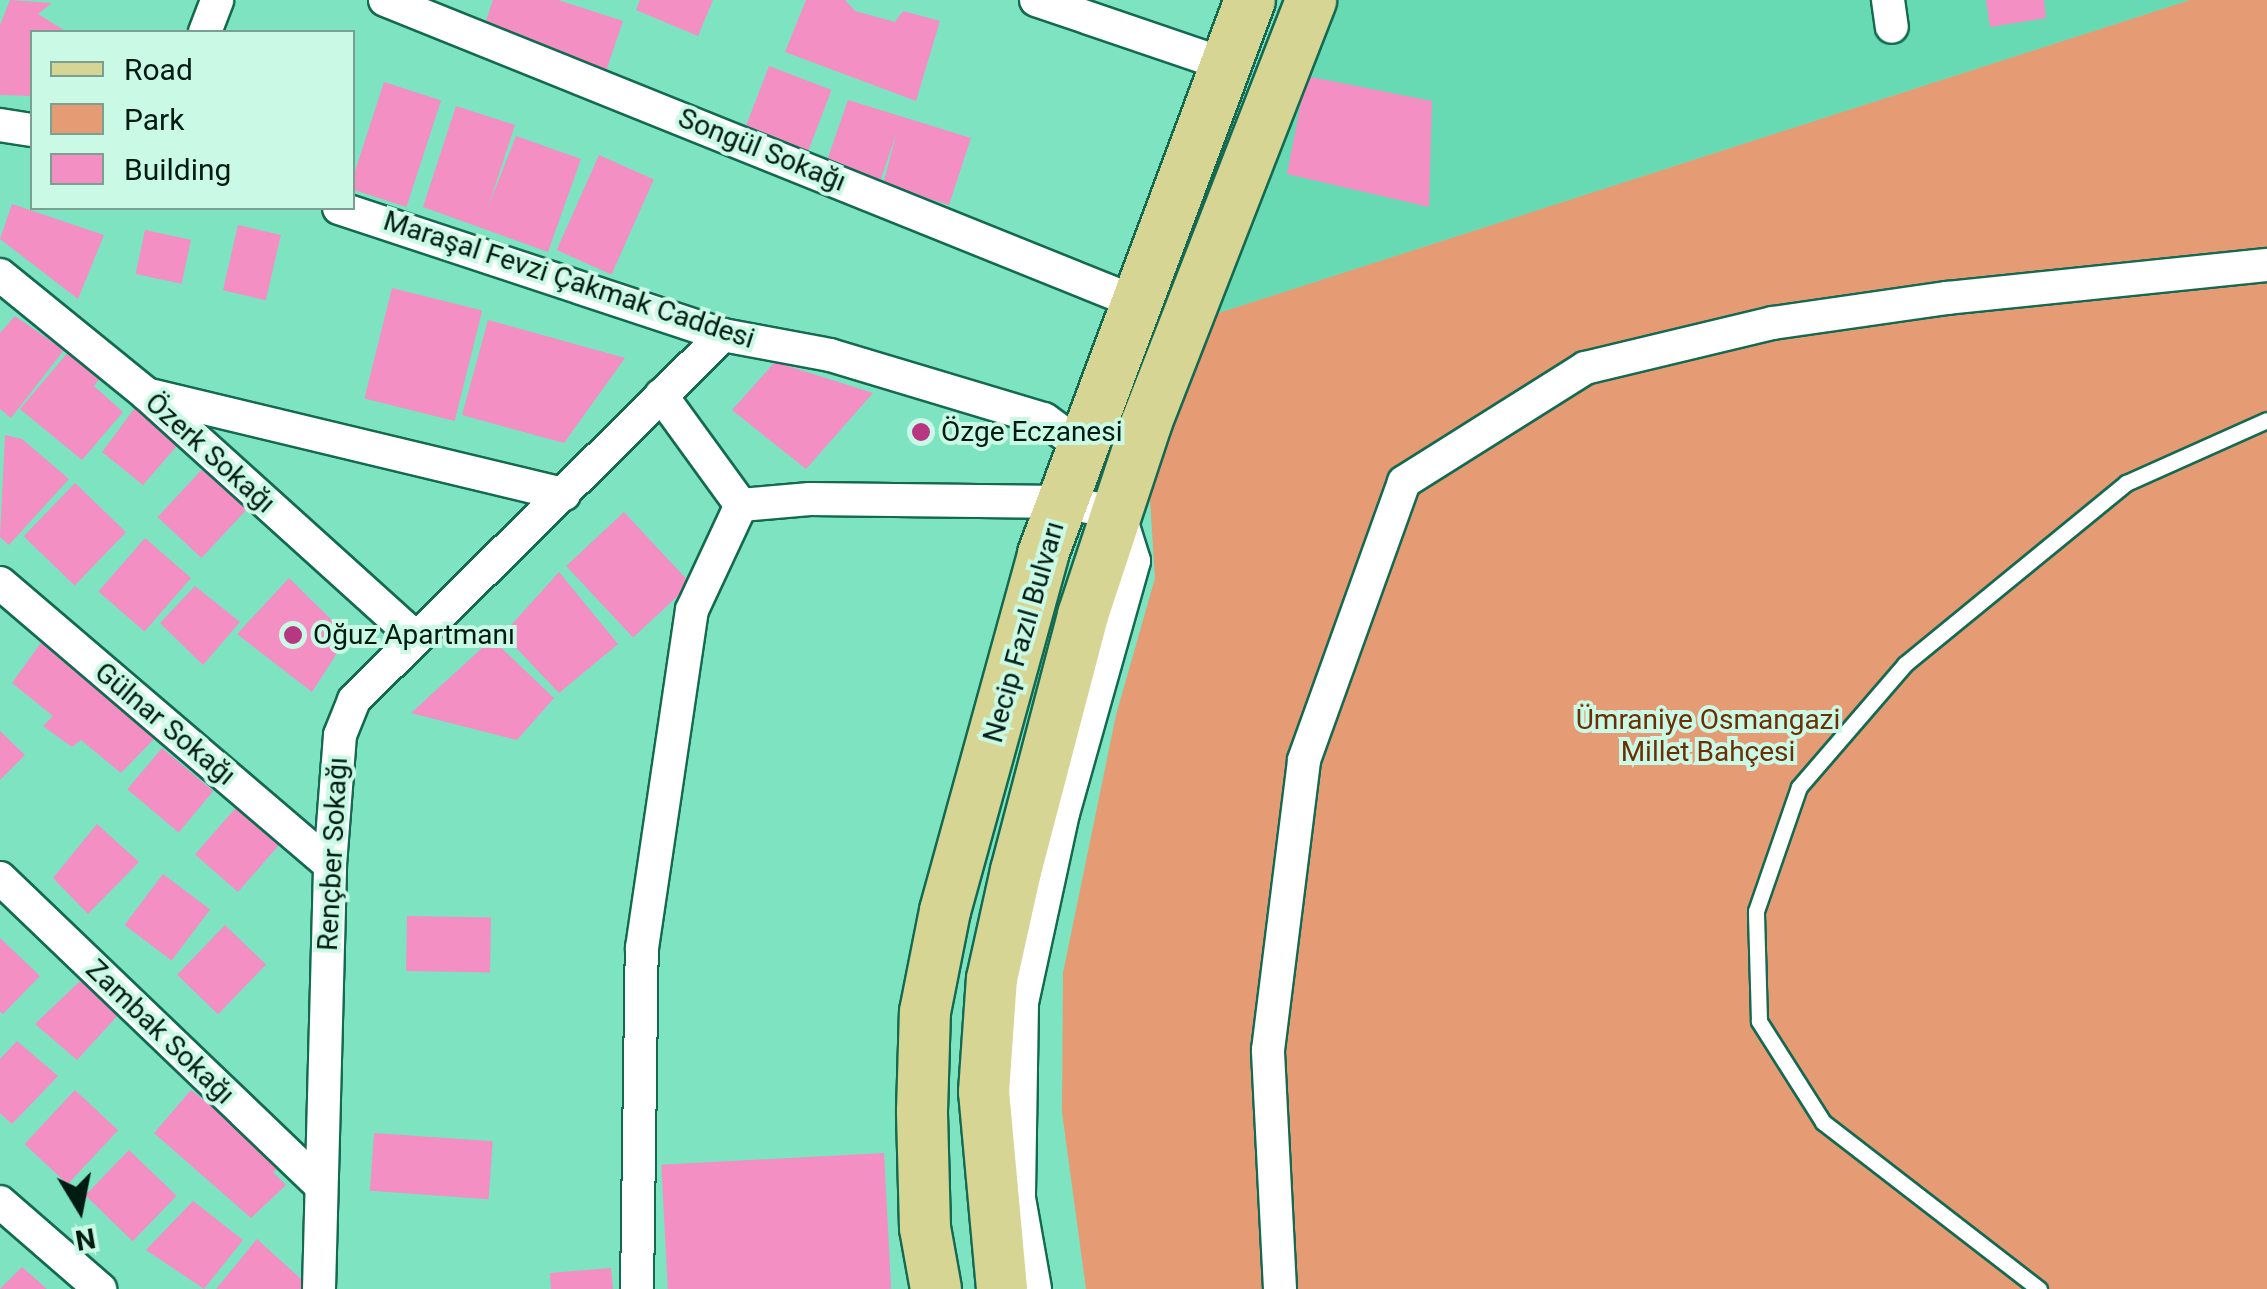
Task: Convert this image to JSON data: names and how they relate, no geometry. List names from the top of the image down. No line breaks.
{"streets":{"main road":["Necip Fazıl Bulvarı"],"street":["Songül Sokağı","Maraşal Fevzi Çakmak Caddesi","Özerk Sokağı","Gülnar Sokağı","Rençber Sokağı","Zambak Sokağı"]},"crossings":[["Songül Sokağı","Necip Fazıl Bulvarı"],["Maraşal Fevzi Çakmak Caddesi","Necip Fazıl Bulvarı"],["Maraşal Fevzi Çakmak Caddesi","Rençber Sokağı"],["Özerk Sokağı","Rençber Sokağı"],["Gülnar Sokağı","Rençber Sokağı"],["Rençber Sokağı","Zambak Sokağı"]],"parks":["Ümraniye Osmangazi Millet Bahçesi"],"places":["Özge Eczanesi","Oğuz Apartmanı"],"legend":["Road","Park","Building"],"north":"bottom"}
